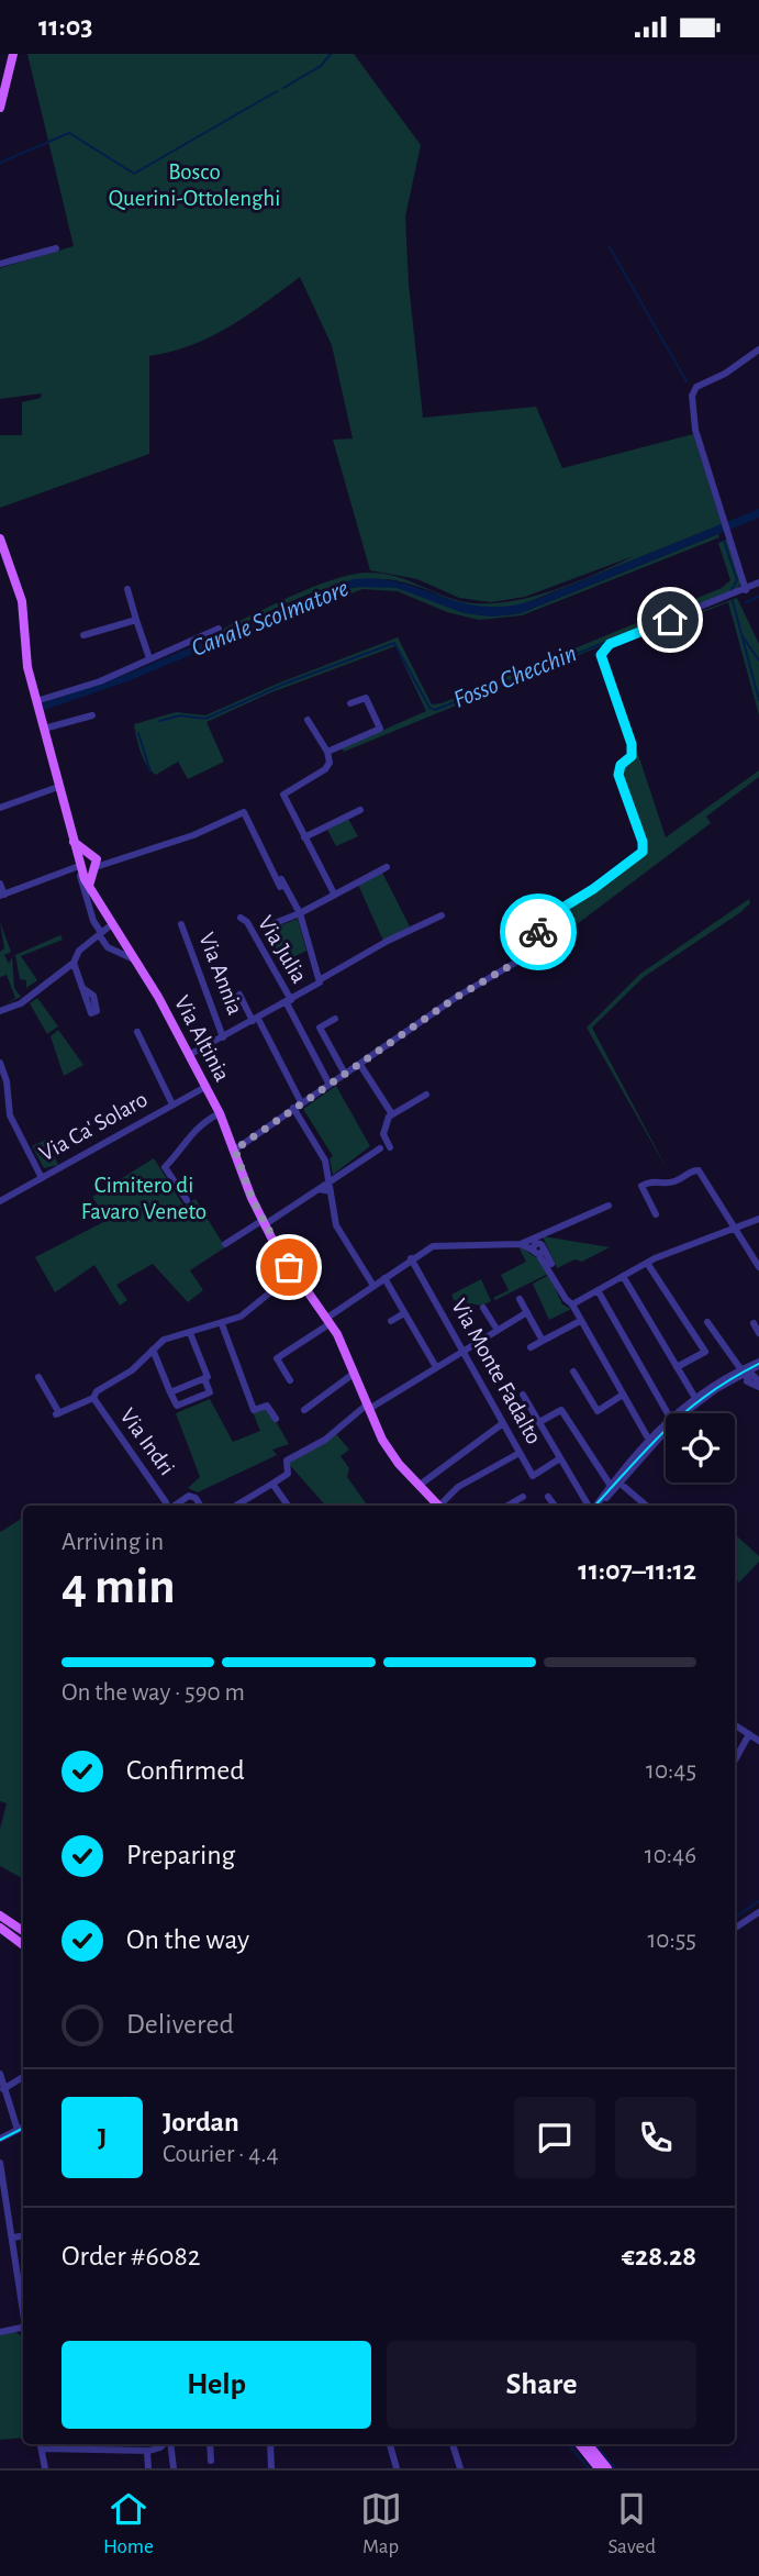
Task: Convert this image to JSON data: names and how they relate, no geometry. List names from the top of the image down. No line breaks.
{"streets":{"main road":["Via Altinia"],"street":["Via Julia","Via Annia","Via Ca' Solaro","Via Monte Fadalto","Via Indri"]},"crossings":[["Via Altinia","Via Ca' Solaro"],["Via Altinia","Via Indri"]],"water":["Canale Scolmatore","Fosso Checchin"],"parks":["Bosco Querini-Ottolenghi","Cimitero di Favaro Veneto"],"page":{"status":"11:03","heading":["4 min","Arriving in","11:07–11:12"],"panel":["Jordan","Courier · 4.4","Order #6082","€28.28"],"bar":"On the way · 590 m","list":[["Confirmed","10:45"],["Preparing","10:46"],["On the way","10:55"],"Delivered"],"round":"J","buttons":["Help","Share"],"tabs":["Home","Map","Saved"]}}
